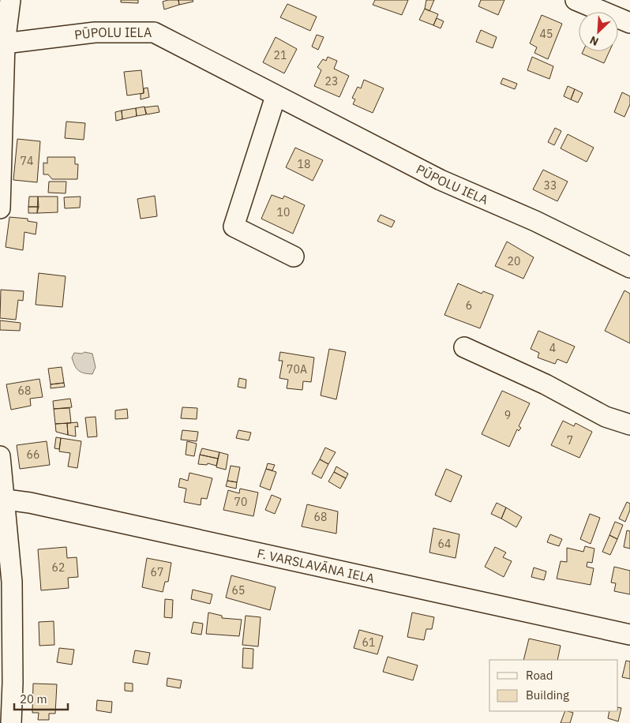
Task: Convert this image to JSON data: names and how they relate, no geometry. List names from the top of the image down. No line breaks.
{"streets":{"street":["PŪPOLU IELA","F. VARSLAVĀNA IELA"]},"house_numbers":["45","21","23","74","18","33","10","20","6","4","70A","68","9","7","66","70","68","64","62","67","65","61"],"legend":["Road","Building"],"scale_bar":"20 m","north":"bottom left"}
